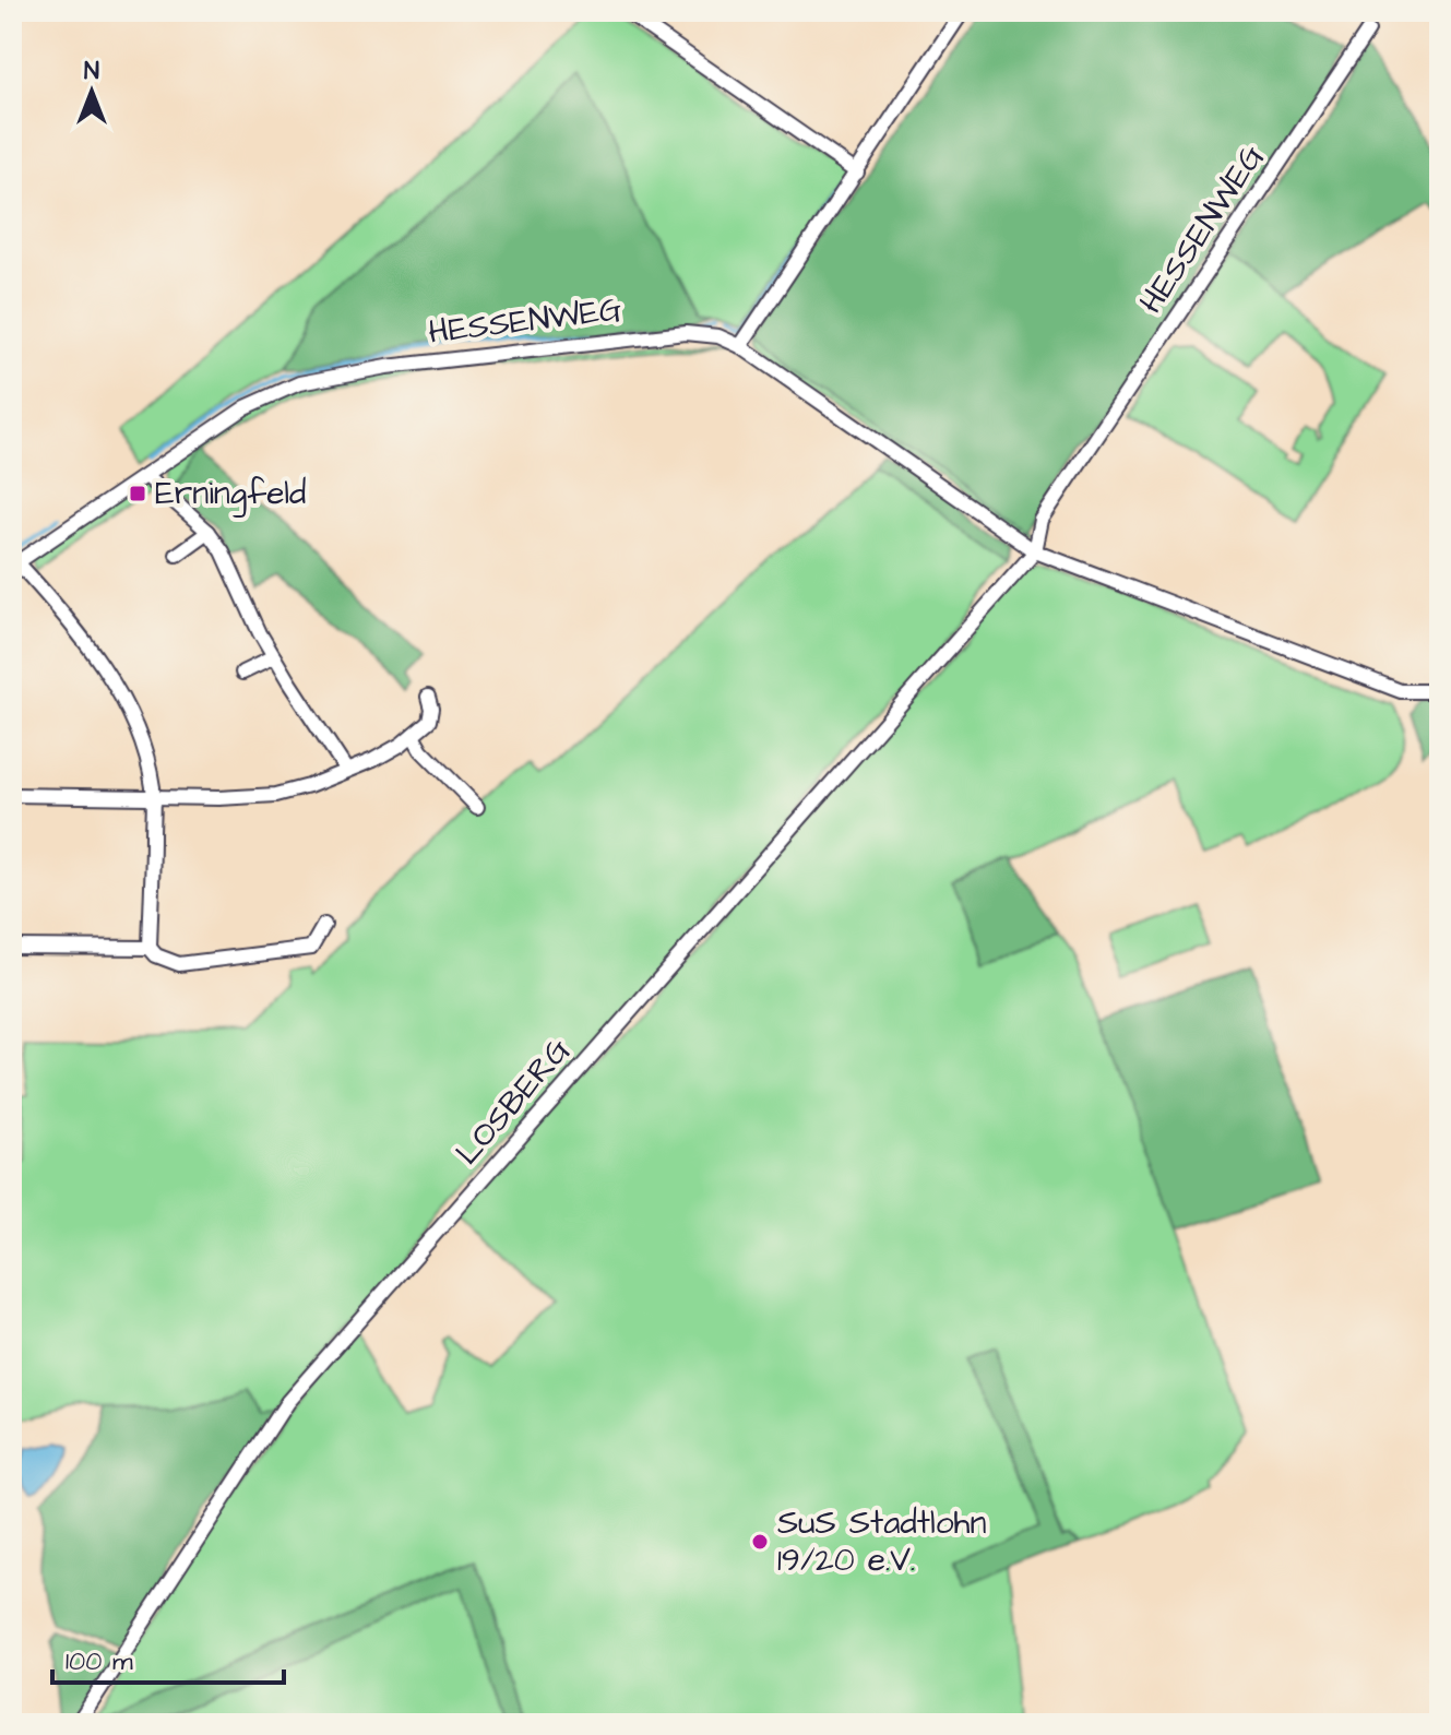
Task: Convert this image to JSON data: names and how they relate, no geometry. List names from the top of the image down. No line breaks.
{"streets":{"street":["HESSENWEG","LOSBERG"]},"crossings":[["HESSENWEG","LOSBERG"]],"places":{"transit":["Erningfeld"],"other":["SuS Stadtlohn 19/20 e.V."]},"scale_bar":"100 m","north":"top"}
